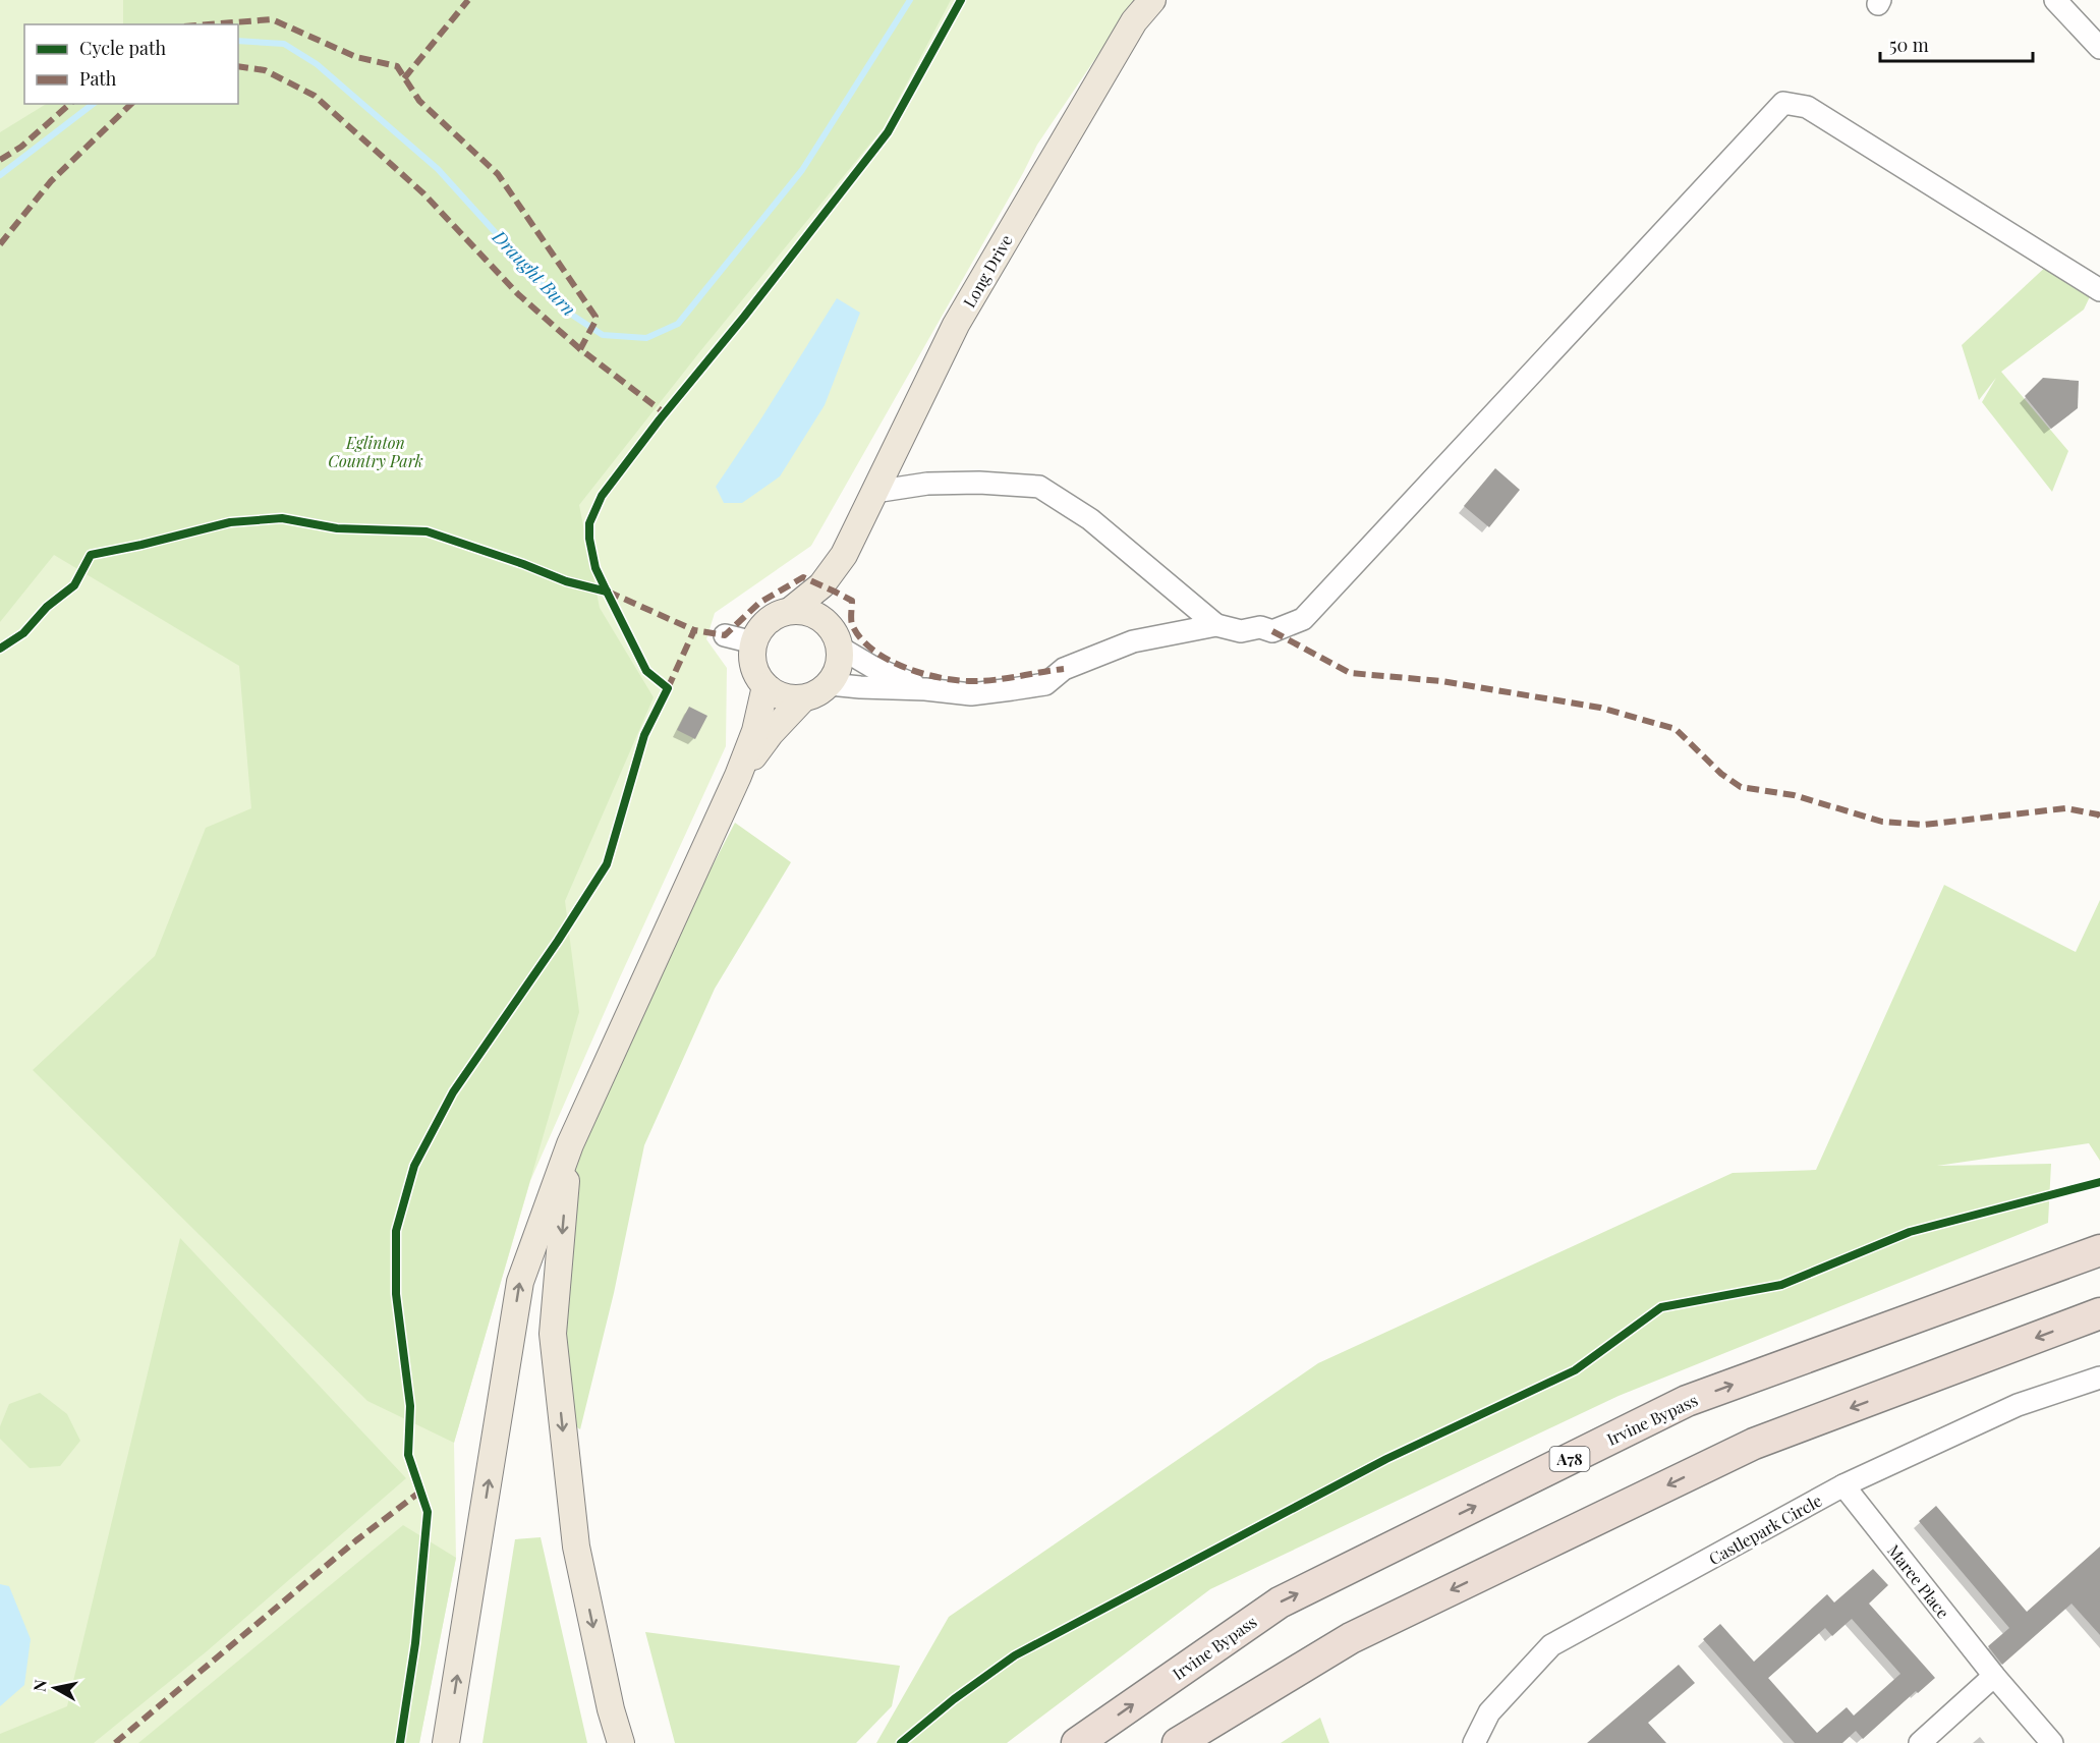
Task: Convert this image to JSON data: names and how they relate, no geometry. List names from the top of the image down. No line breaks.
{"streets":{"highway":["Irvine Bypass","A78"],"main road":["Long Drive"],"street":["Castlepark Circle","Maree Place"]},"crossings":[["Castlepark Circle","Maree Place"]],"water":["Draught Burn"],"parks":["Eglinton Country Park"],"legend":["Cycle path","Path"],"scale_bar":"50 m","north":"left"}
